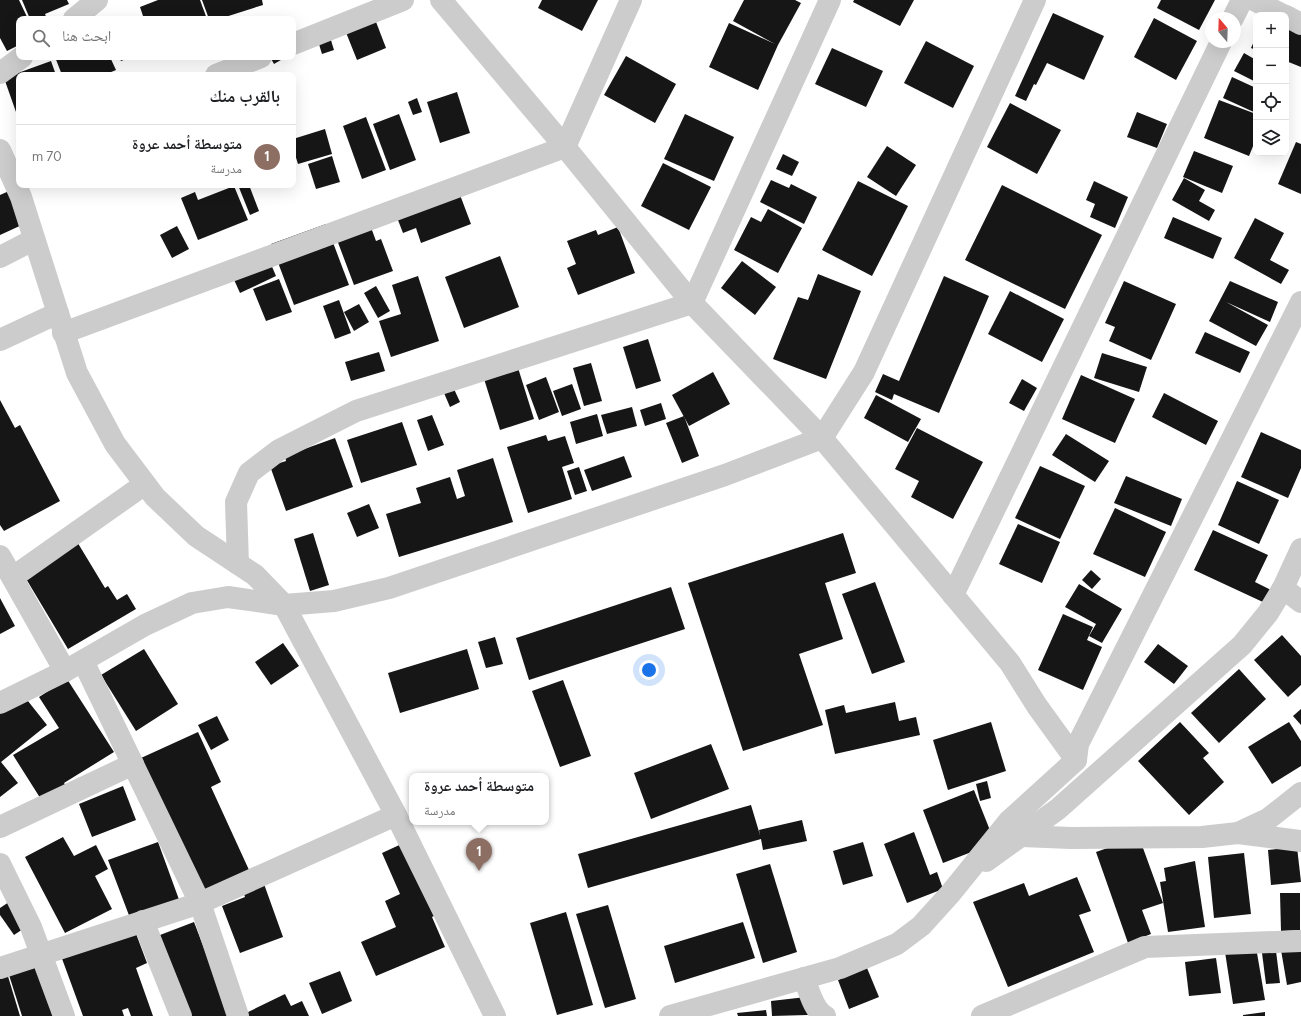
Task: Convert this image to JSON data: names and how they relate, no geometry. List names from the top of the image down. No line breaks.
{"north":"top","page":{"map_buttons":["+","−"],"search":"ابحث هنا","heading":"بالقرب منك","list":[{"mark":"1","name":"متوسطة أحمد عروة","note":"مدرسة","value":"70 m"}],"popup":["متوسطة أحمد عروة","مدرسة"],"pins":"1"}}
